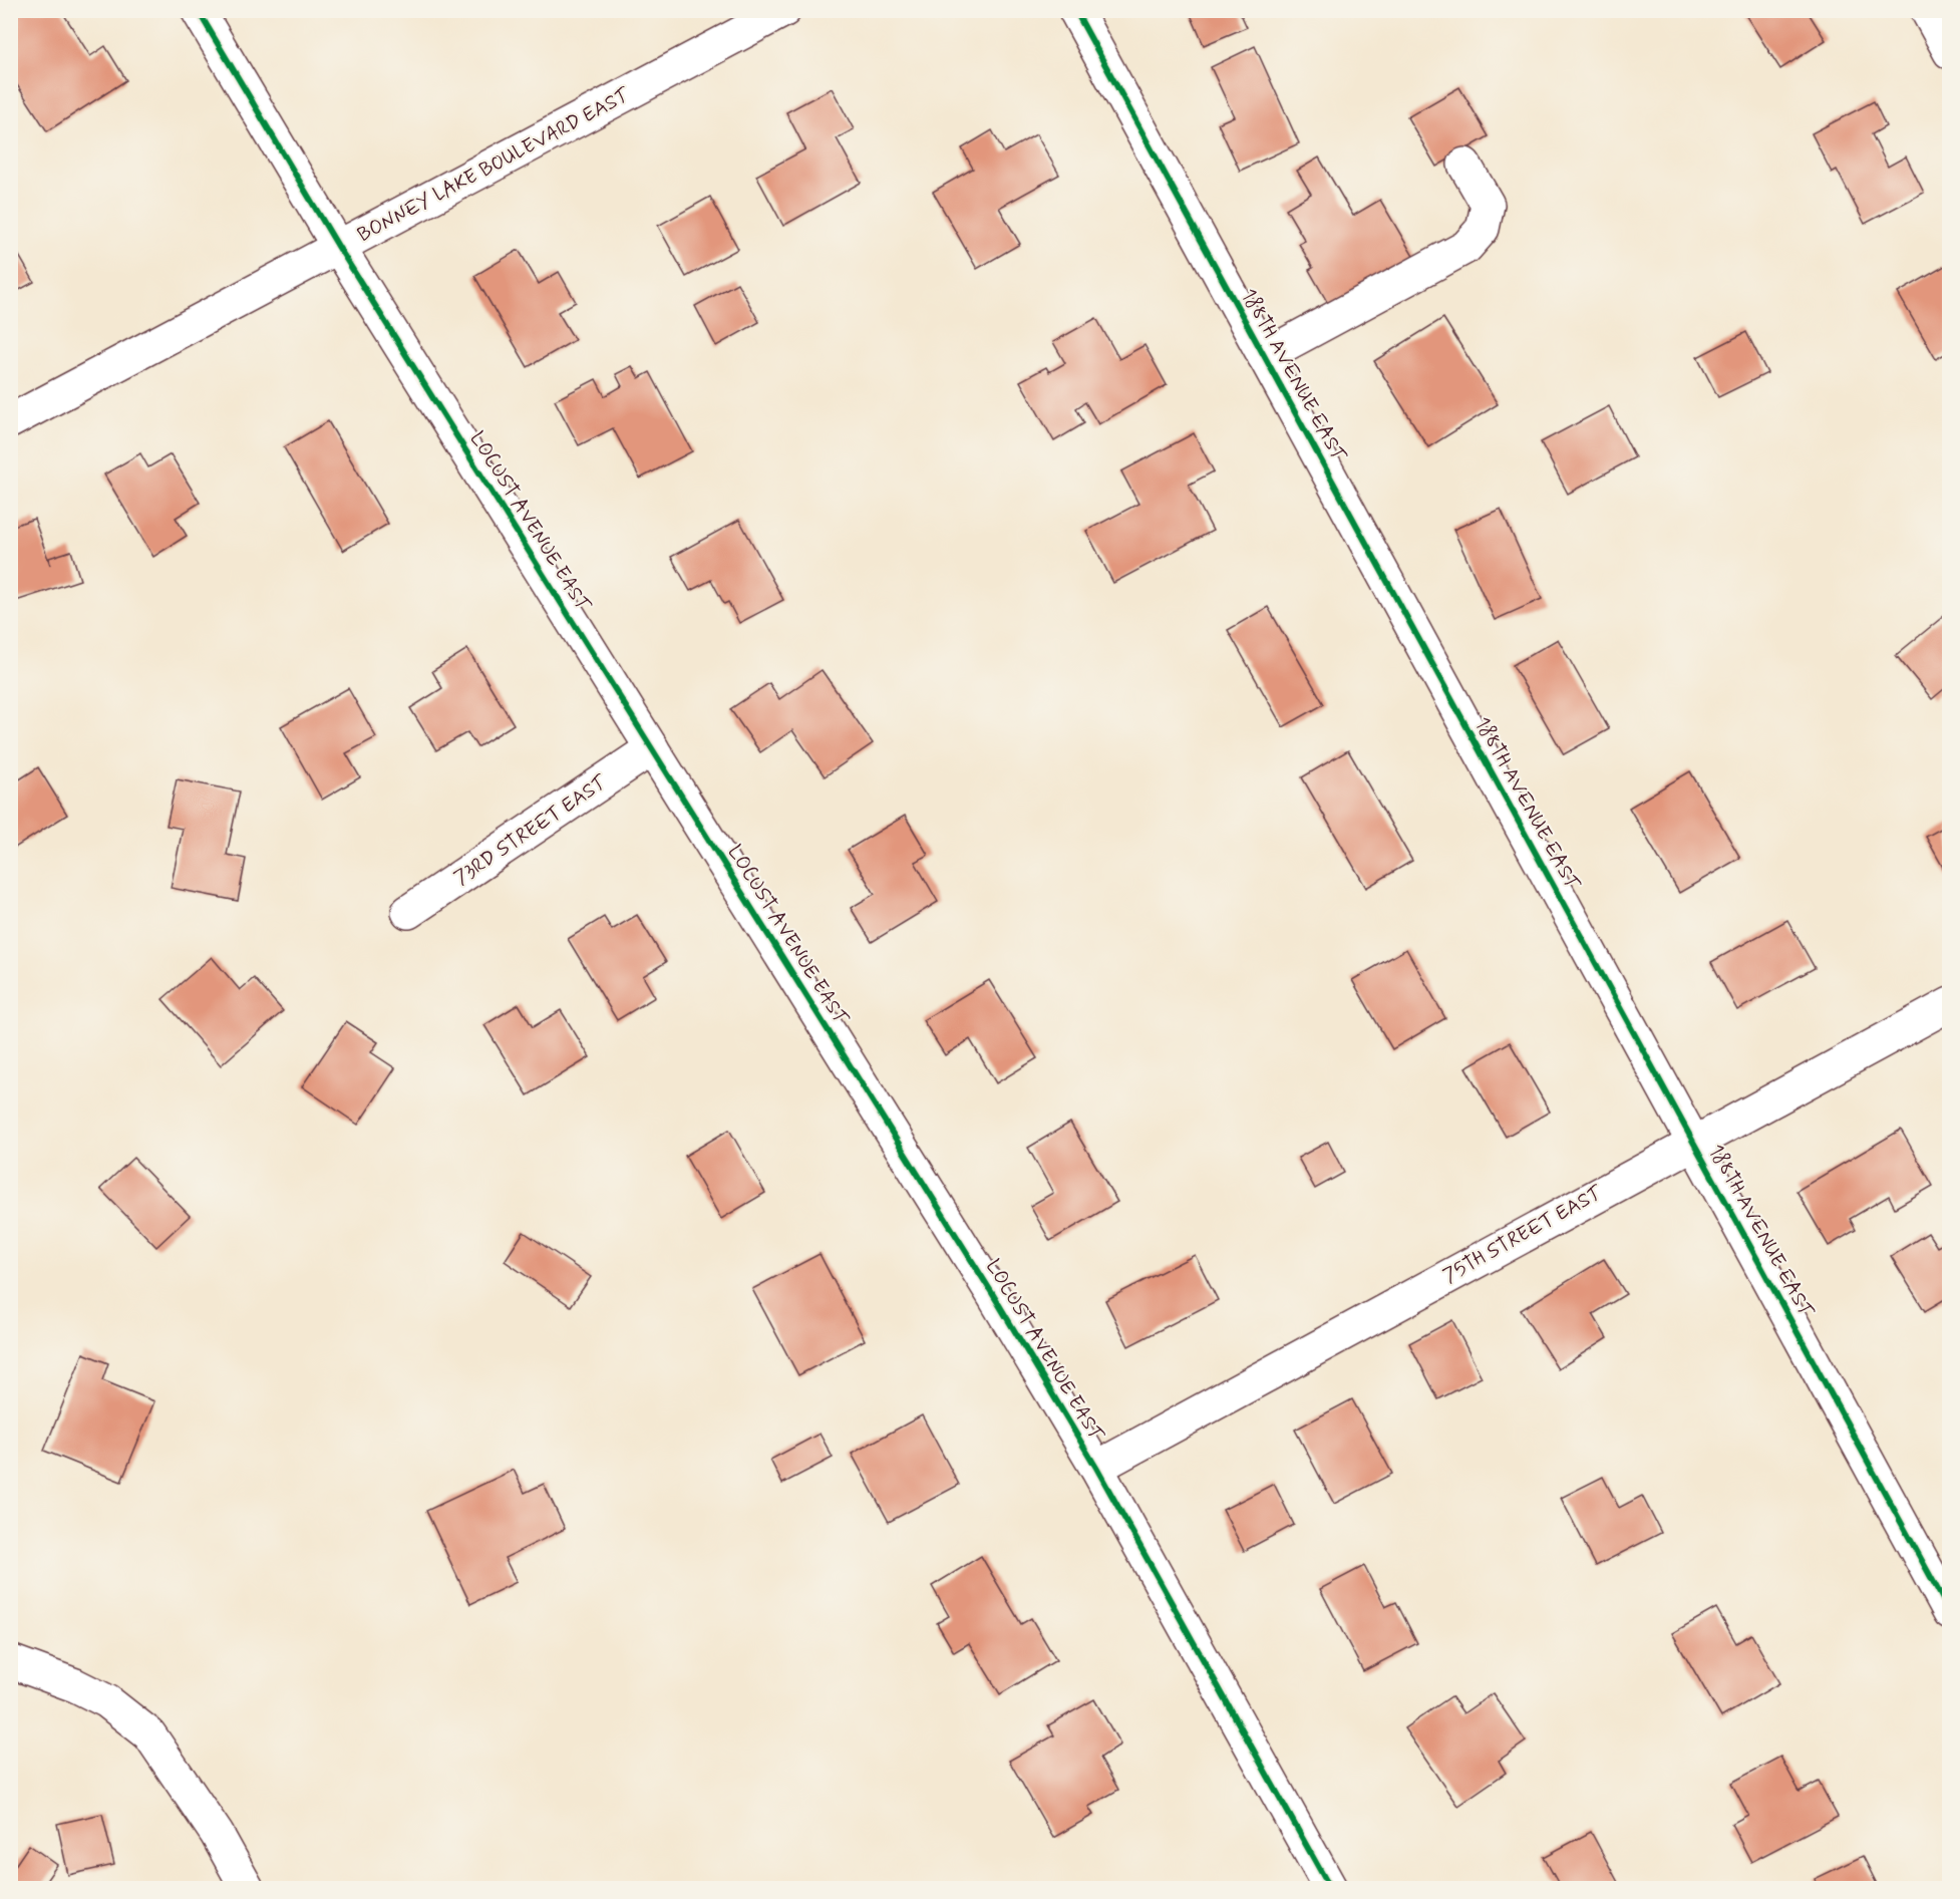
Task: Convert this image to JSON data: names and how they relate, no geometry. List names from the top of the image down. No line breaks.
{"streets":{"street":["BONNEY LAKE BOULEVARD EAST","188TH AVENUE EAST","LOCUST AVENUE EAST","73RD STREET EAST","75TH STREET EAST"]},"crossings":[["BONNEY LAKE BOULEVARD EAST","LOCUST AVENUE EAST"],["188TH AVENUE EAST","75TH STREET EAST"],["LOCUST AVENUE EAST","73RD STREET EAST"],["LOCUST AVENUE EAST","75TH STREET EAST"]]}
